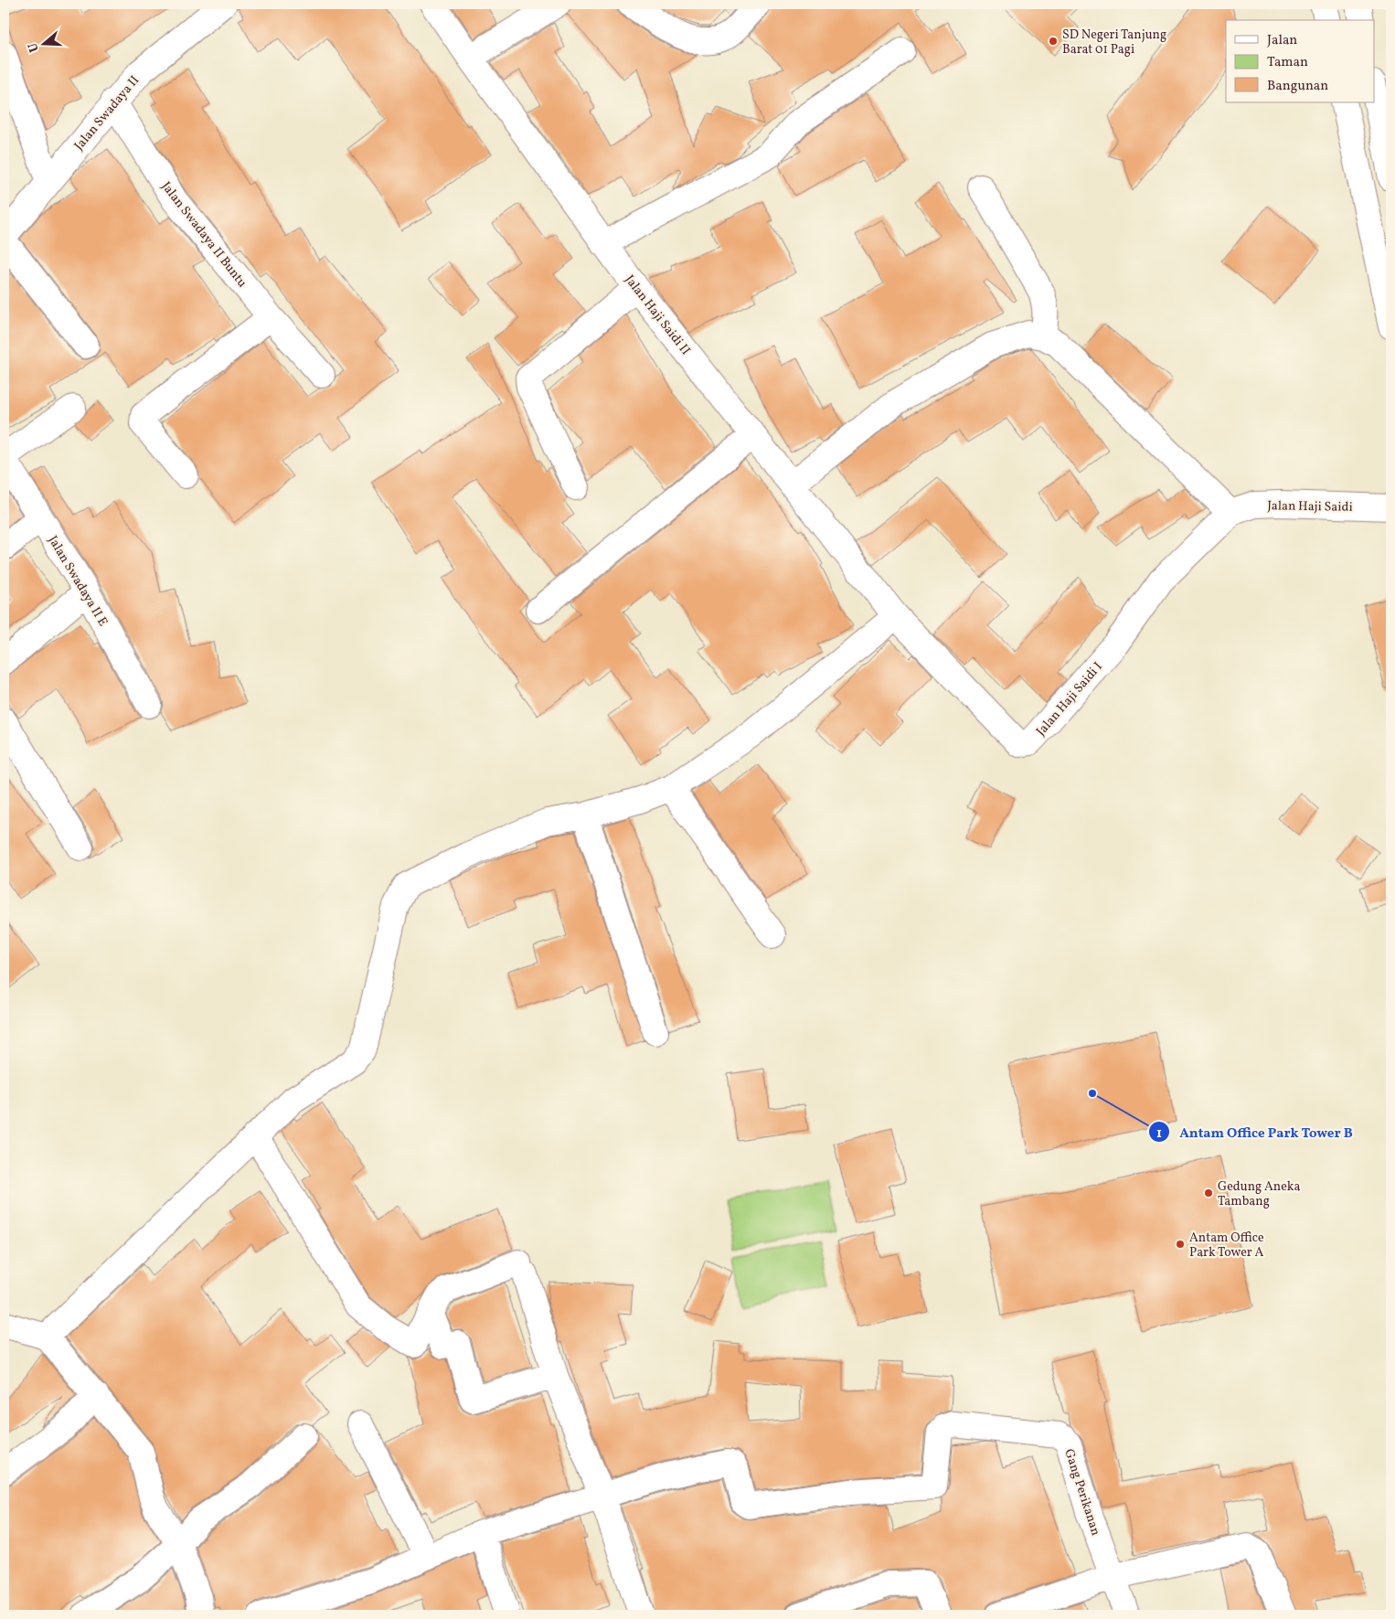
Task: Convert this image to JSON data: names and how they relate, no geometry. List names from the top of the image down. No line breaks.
{"streets":{"main road":["Jalan Swadaya II","Jalan Swadaya II Buntu","Jalan Haji Saidi II","Jalan Haji Saidi","Jalan Swadaya II E","Jalan Haji Saidi I","Gang Perikanan"]},"crossings":[["Jalan Swadaya II","Jalan Swadaya II Buntu"],["Jalan Haji Saidi II","Jalan Haji Saidi I"],["Jalan Haji Saidi","Jalan Haji Saidi I"]],"places":["SD Negeri Tanjung Barat 01 Pagi","Antam Office Park Tower B","Gedung Aneka Tambang","Antam Office Park Tower A"],"legend":["Jalan","Taman","Bangunan"],"north":"left"}
